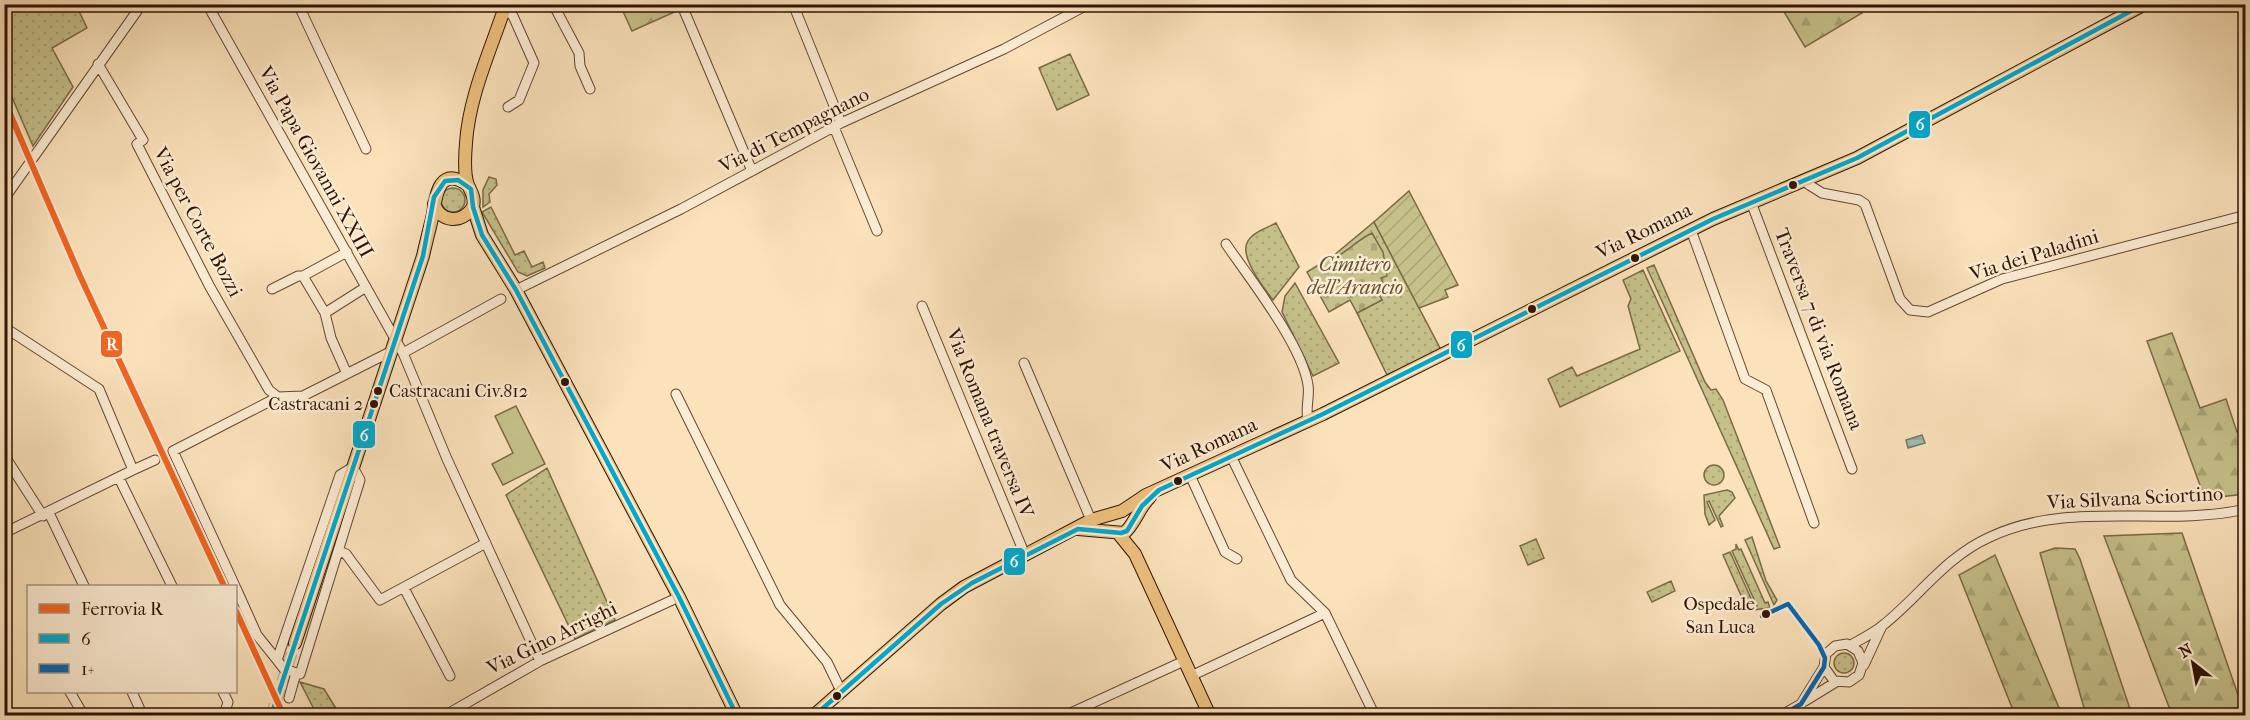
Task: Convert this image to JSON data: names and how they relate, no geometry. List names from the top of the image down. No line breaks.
{"streets":{"main road":["Via Romana"],"street":["Via di Tempagnano","Via Papa Giovanni XXIII","Via per Corte Bozzi","Via dei Paladini","Traversa 7 di via Romana","Via Romana traversa IV","Via Silvana Sciortino","Via Gino Arrighi"]},"crossings":[["Via Papa Giovanni XXIII","Via Gino Arrighi"],["Via Romana","Via dei Paladini"],["Via Romana","Traversa 7 di via Romana"],["Via Romana","Via Romana traversa IV"]],"parks":["Cimitero dell'Arancio"],"places":["Castracani Civ.812","Castracani 2","Ospedale San Luca"],"lines":["transit line 6","rail line R","transit line 1+"],"legend":["Ferrovia R","6","1+"],"north":"top left"}
